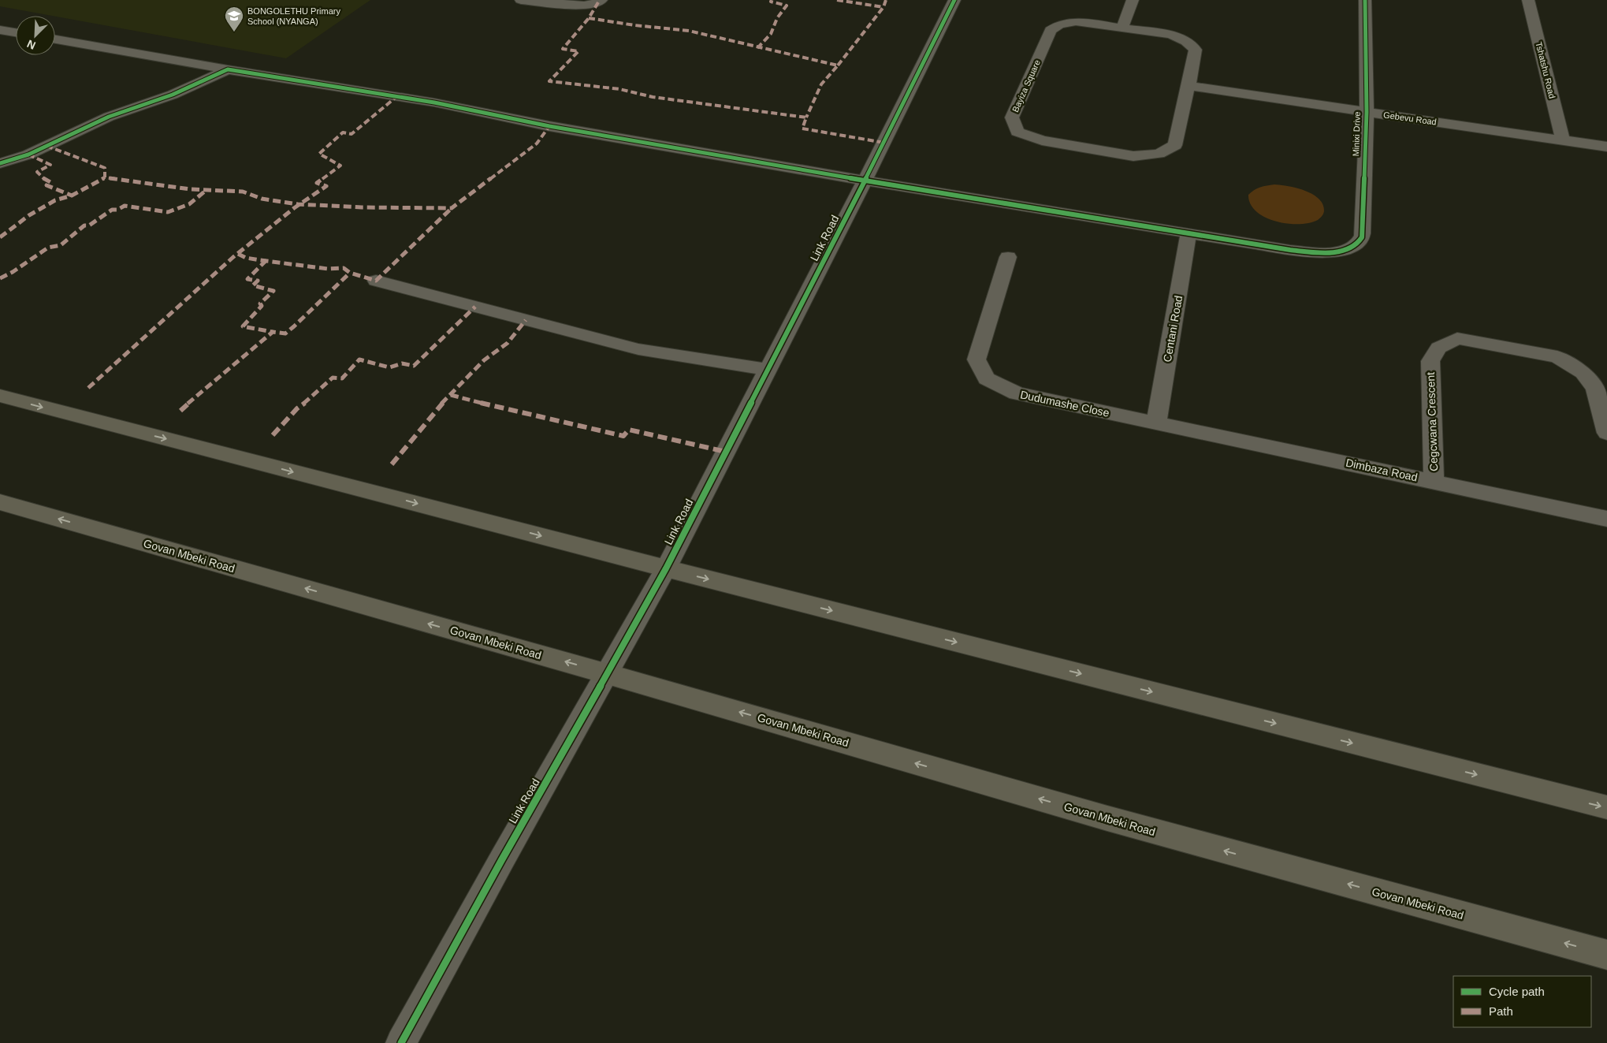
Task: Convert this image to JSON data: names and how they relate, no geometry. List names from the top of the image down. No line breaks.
{"streets":{"main road":["Govan Mbeki Road"],"street":["Tshatshu Road","Bayiza Square","Gebevu Road","Minixi Drive","Link Road","Centani Road","Dudumashe Close","Cegcwana Crescent","Dimbaza Road"]},"crossings":[["Tshatshu Road","Gebevu Road"],["Bayiza Square","Gebevu Road"],["Gebevu Road","Minixi Drive"],["Minixi Drive","Centani Road"],["Link Road","Govan Mbeki Road"],["Centani Road","Dudumashe Close"],["Centani Road","Dimbaza Road"],["Dudumashe Close","Dimbaza Road"],["Cegcwana Crescent","Dimbaza Road"]],"places":{"school or university":["BONGOLETHU Primary School (NYANGA)"]},"legend":["Cycle path","Path"],"north":"bottom left"}
